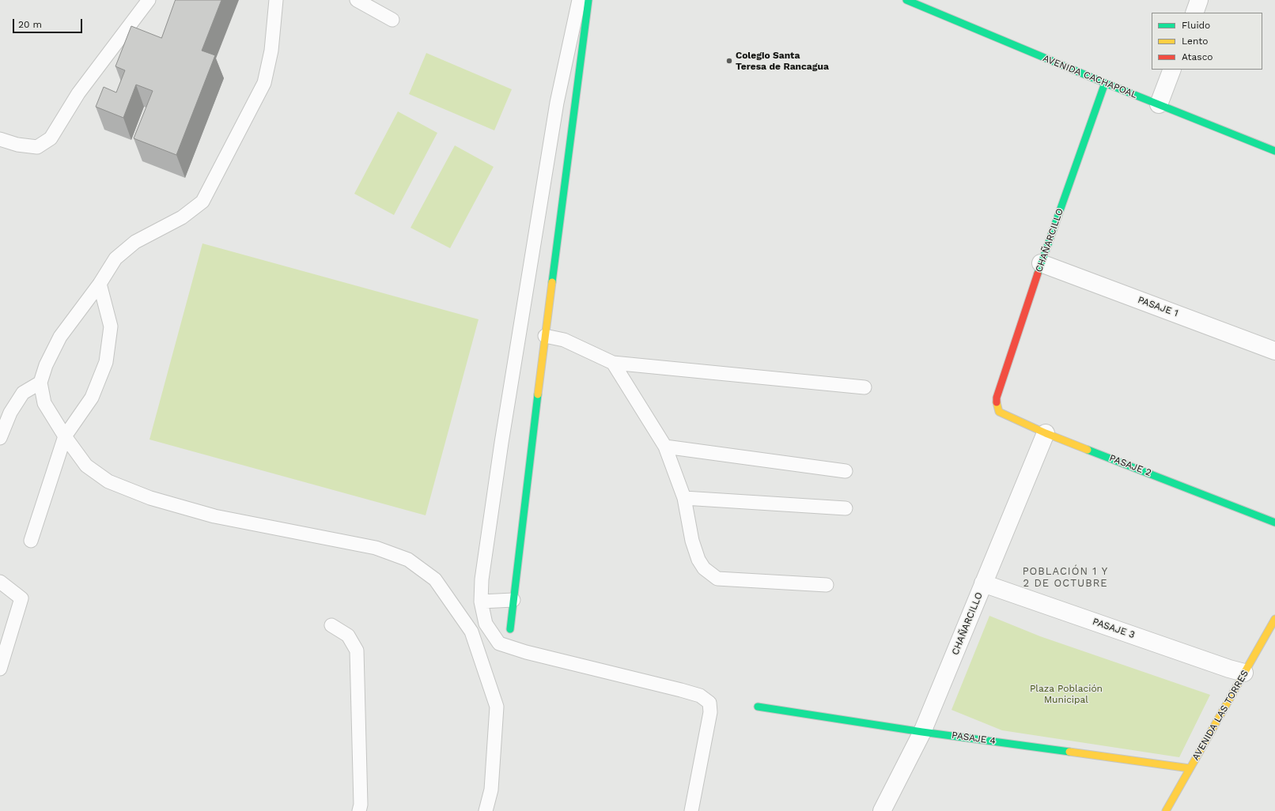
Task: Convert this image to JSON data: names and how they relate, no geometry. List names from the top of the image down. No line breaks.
{"streets":{"street":["AVENIDA CACHAPOAL","CHAÑARCILLO","PASAJE 1","PASAJE 2","PASAJE 3","AVENIDA LAS TORRES","PASAJE 4"]},"crossings":[["AVENIDA CACHAPOAL","CHAÑARCILLO"],["CHAÑARCILLO","PASAJE 1"],["CHAÑARCILLO","PASAJE 2"],["CHAÑARCILLO","PASAJE 3"],["CHAÑARCILLO","PASAJE 4"],["PASAJE 3","AVENIDA LAS TORRES"],["AVENIDA LAS TORRES","PASAJE 4"]],"districts":["POBLACIÓN 1 Y 2 DE OCTUBRE"],"parks":["Plaza Población Municipal"],"places":["Colegio Santa Teresa de Rancagua"],"legend":["Fluido","Lento","Atasco"],"scale_bar":"20 m"}
